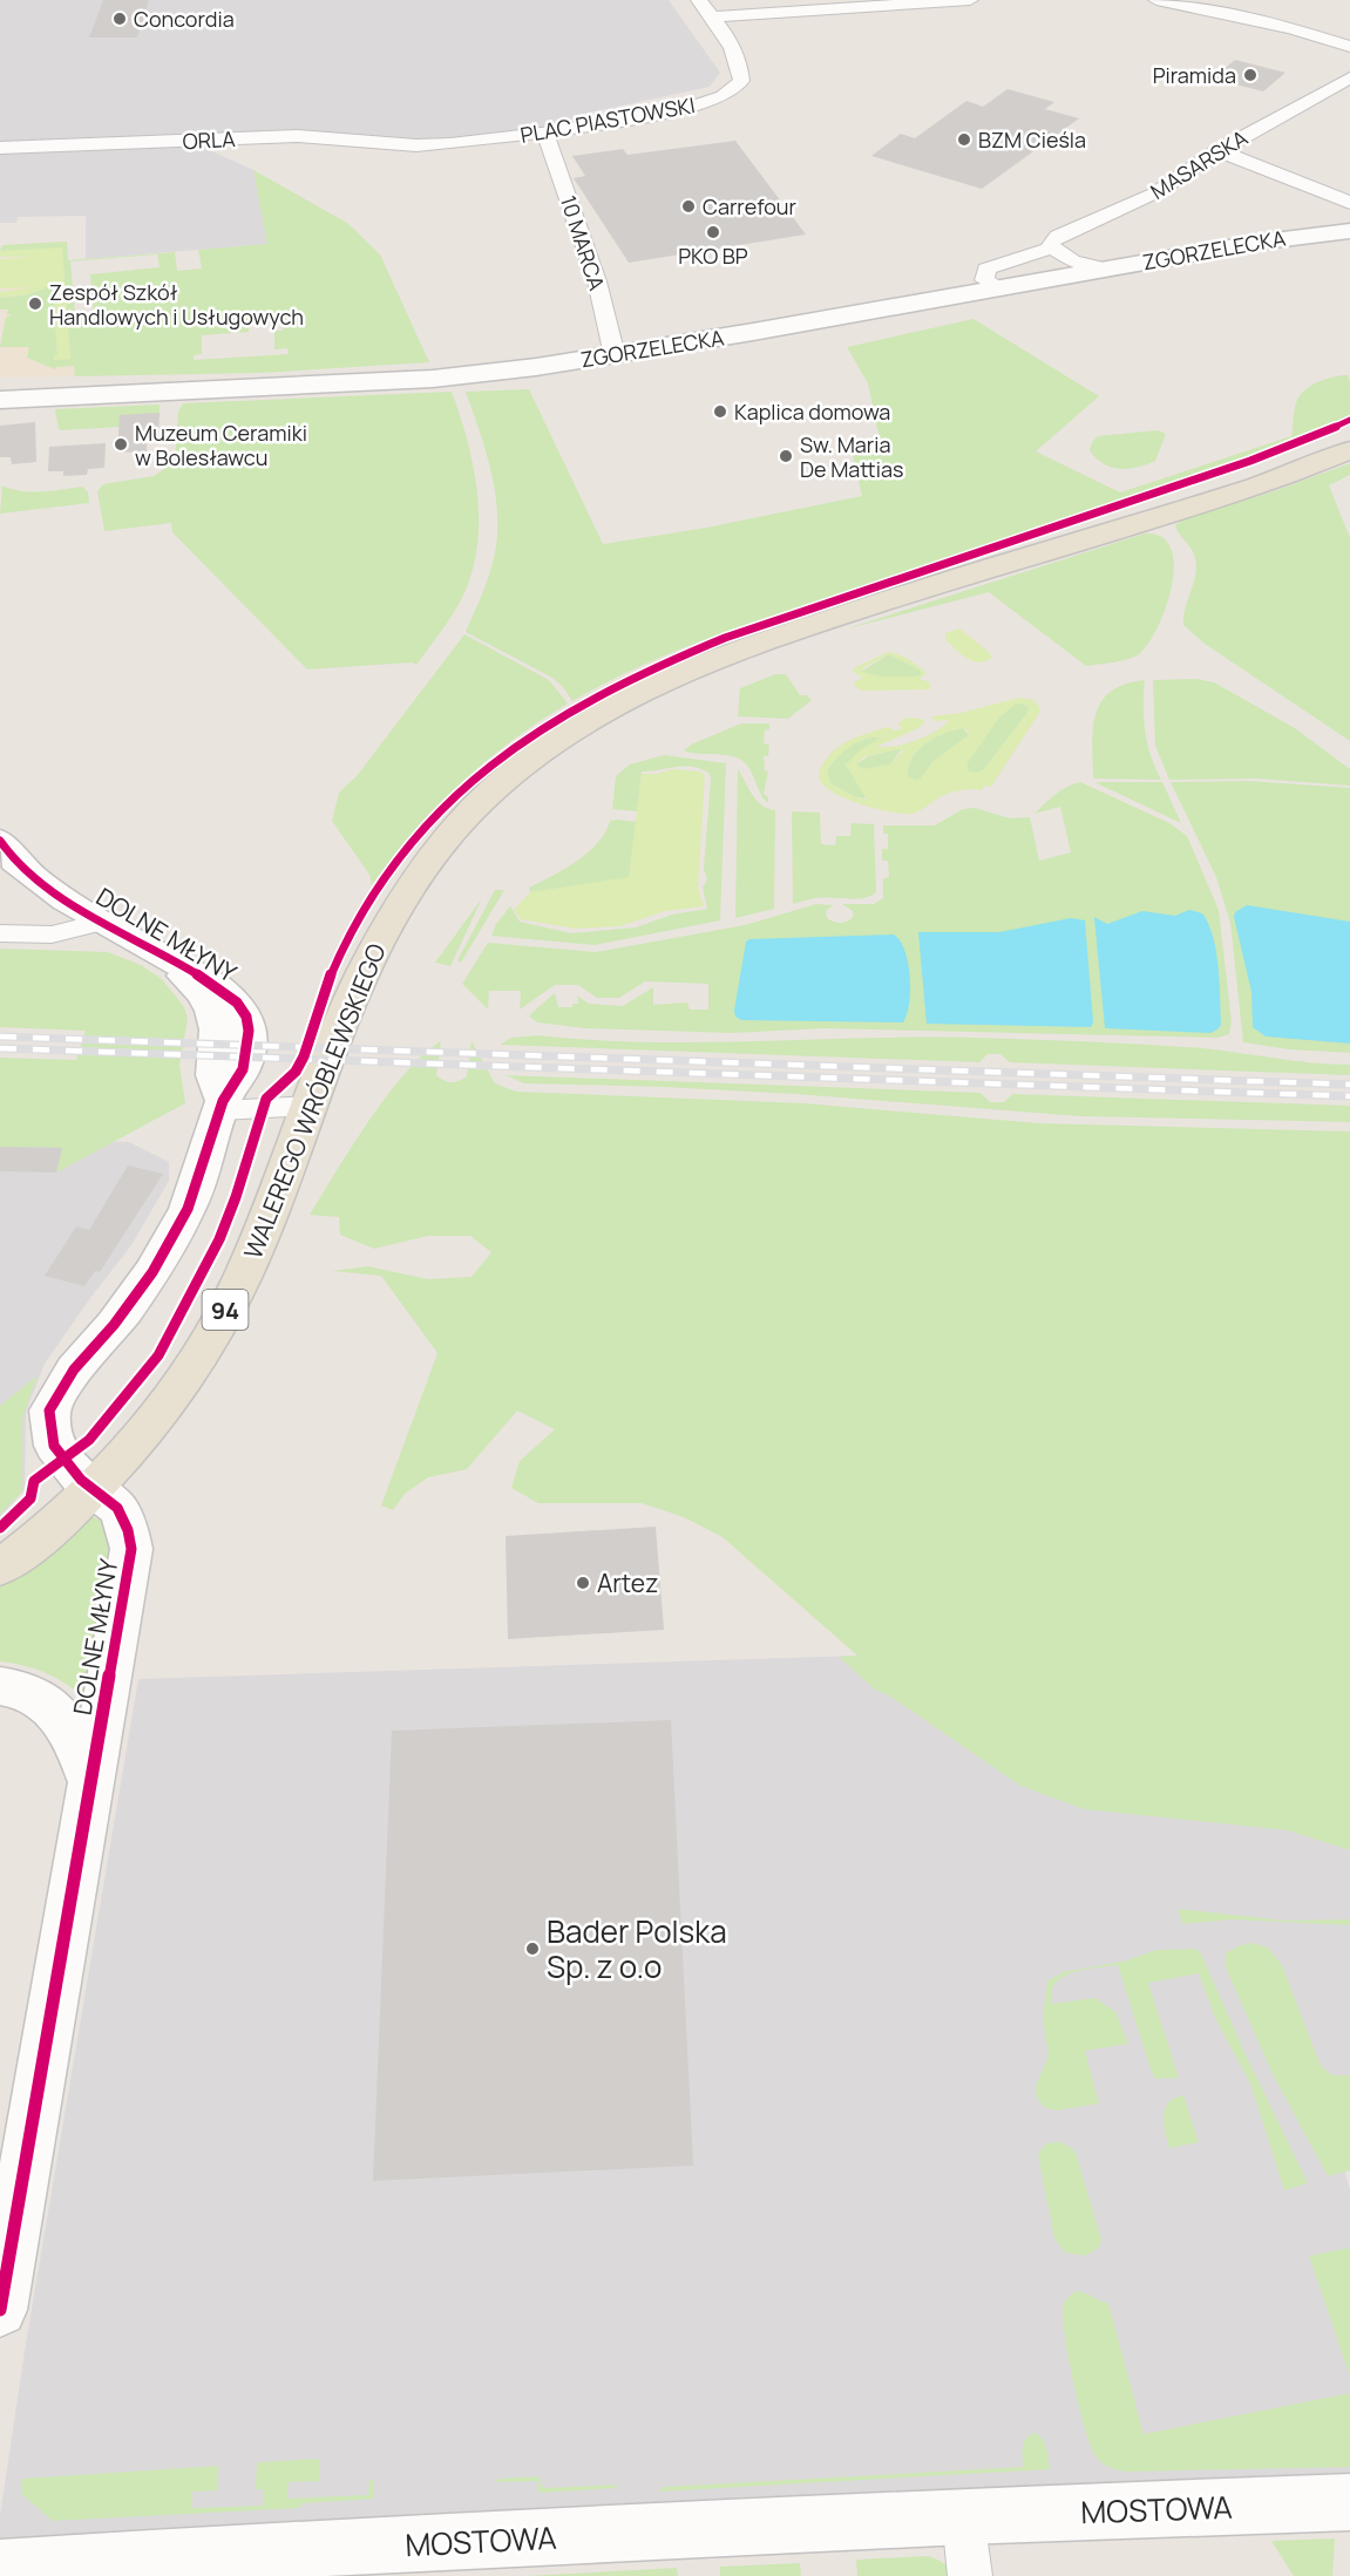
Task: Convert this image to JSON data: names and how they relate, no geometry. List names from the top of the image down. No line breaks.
{"streets":{"main road":["WALEREGO WRÓBLEWSKIEGO","94"],"street":["PLAC PIASTOWSKI","ORLA","MASARSKA","10 MARCA","ZGORZELECKA","DOLNE MŁYNY","MOSTOWA"]},"crossings":[["PLAC PIASTOWSKI","ORLA"],["PLAC PIASTOWSKI","10 MARCA"],["MASARSKA","ZGORZELECKA"],["10 MARCA","ZGORZELECKA"],["DOLNE MŁYNY","WALEREGO WRÓBLEWSKIEGO"]],"places":["Concordia","Piramida","BZM Cieśla","Carrefour","PKO BP","Zespół Szkół Handlowych i Usługowych","Kaplica domowa","Muzeum Ceramiki w Bolesławcu","Sw. Maria De Mattias","Artez","Bader Polska Sp. z o.o"]}
